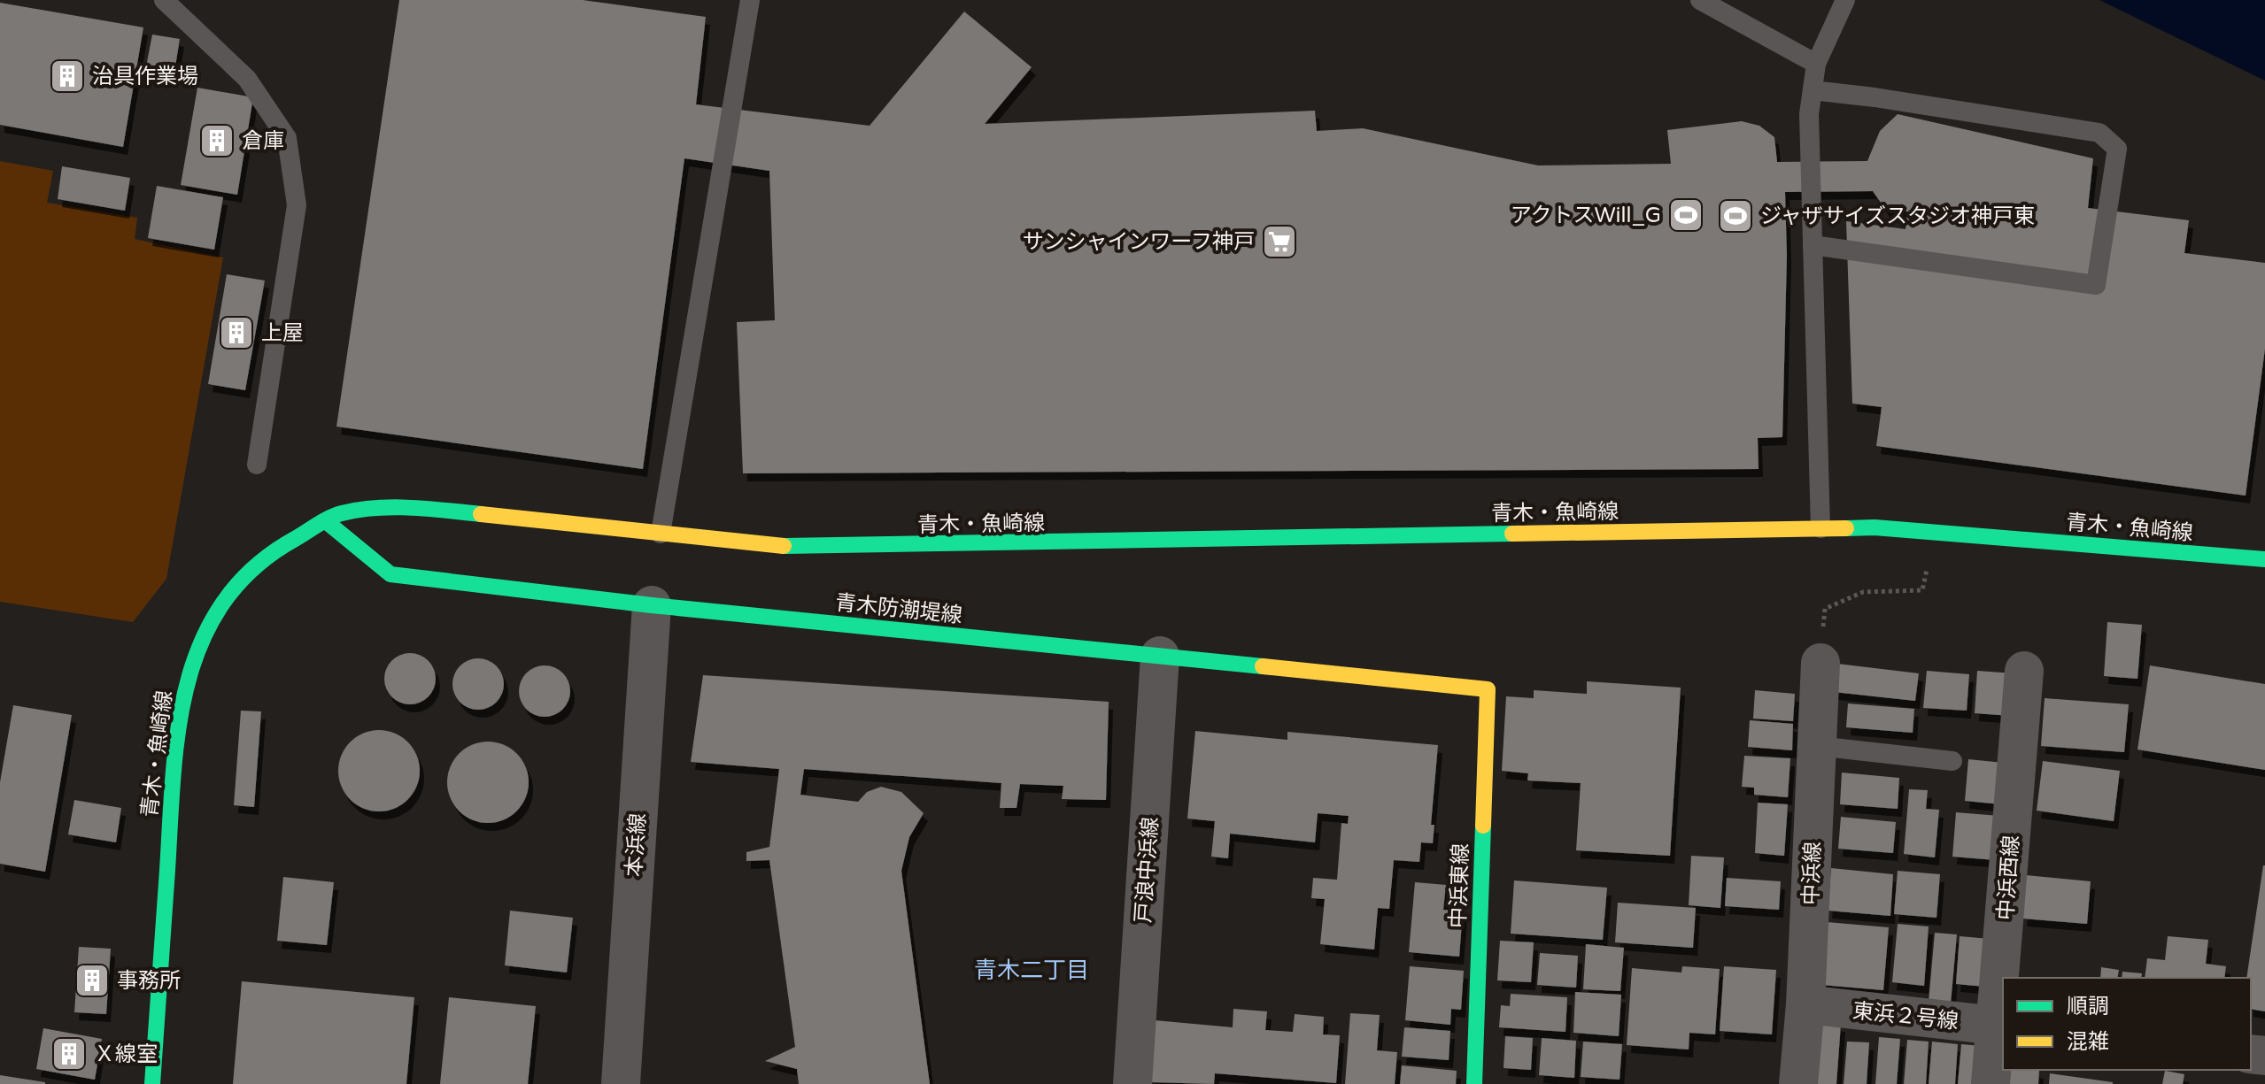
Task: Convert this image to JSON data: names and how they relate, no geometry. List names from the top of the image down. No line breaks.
{"streets":{"street":["青木・魚崎線","青木防潮堤線","本浜線","戸浪中浜線","中浜線","中浜西線","中浜東線","東浜２号線"]},"crossings":[["青木・魚崎線","青木防潮堤線"],["青木防潮堤線","本浜線"],["青木防潮堤線","戸浪中浜線"],["青木防潮堤線","中浜東線"],["中浜線","東浜２号線"],["中浜西線","東浜２号線"]],"districts":["青木二丁目"],"places":{"building":["治具作業場","倉庫","上屋","事務所","Ｘ線室"],"sports":["アクトスWill_G","ジャザサイズスタジオ神戸東"],"supermarket":["サンシャインワーフ神戸"]},"legend":["順調","混雑"]}
